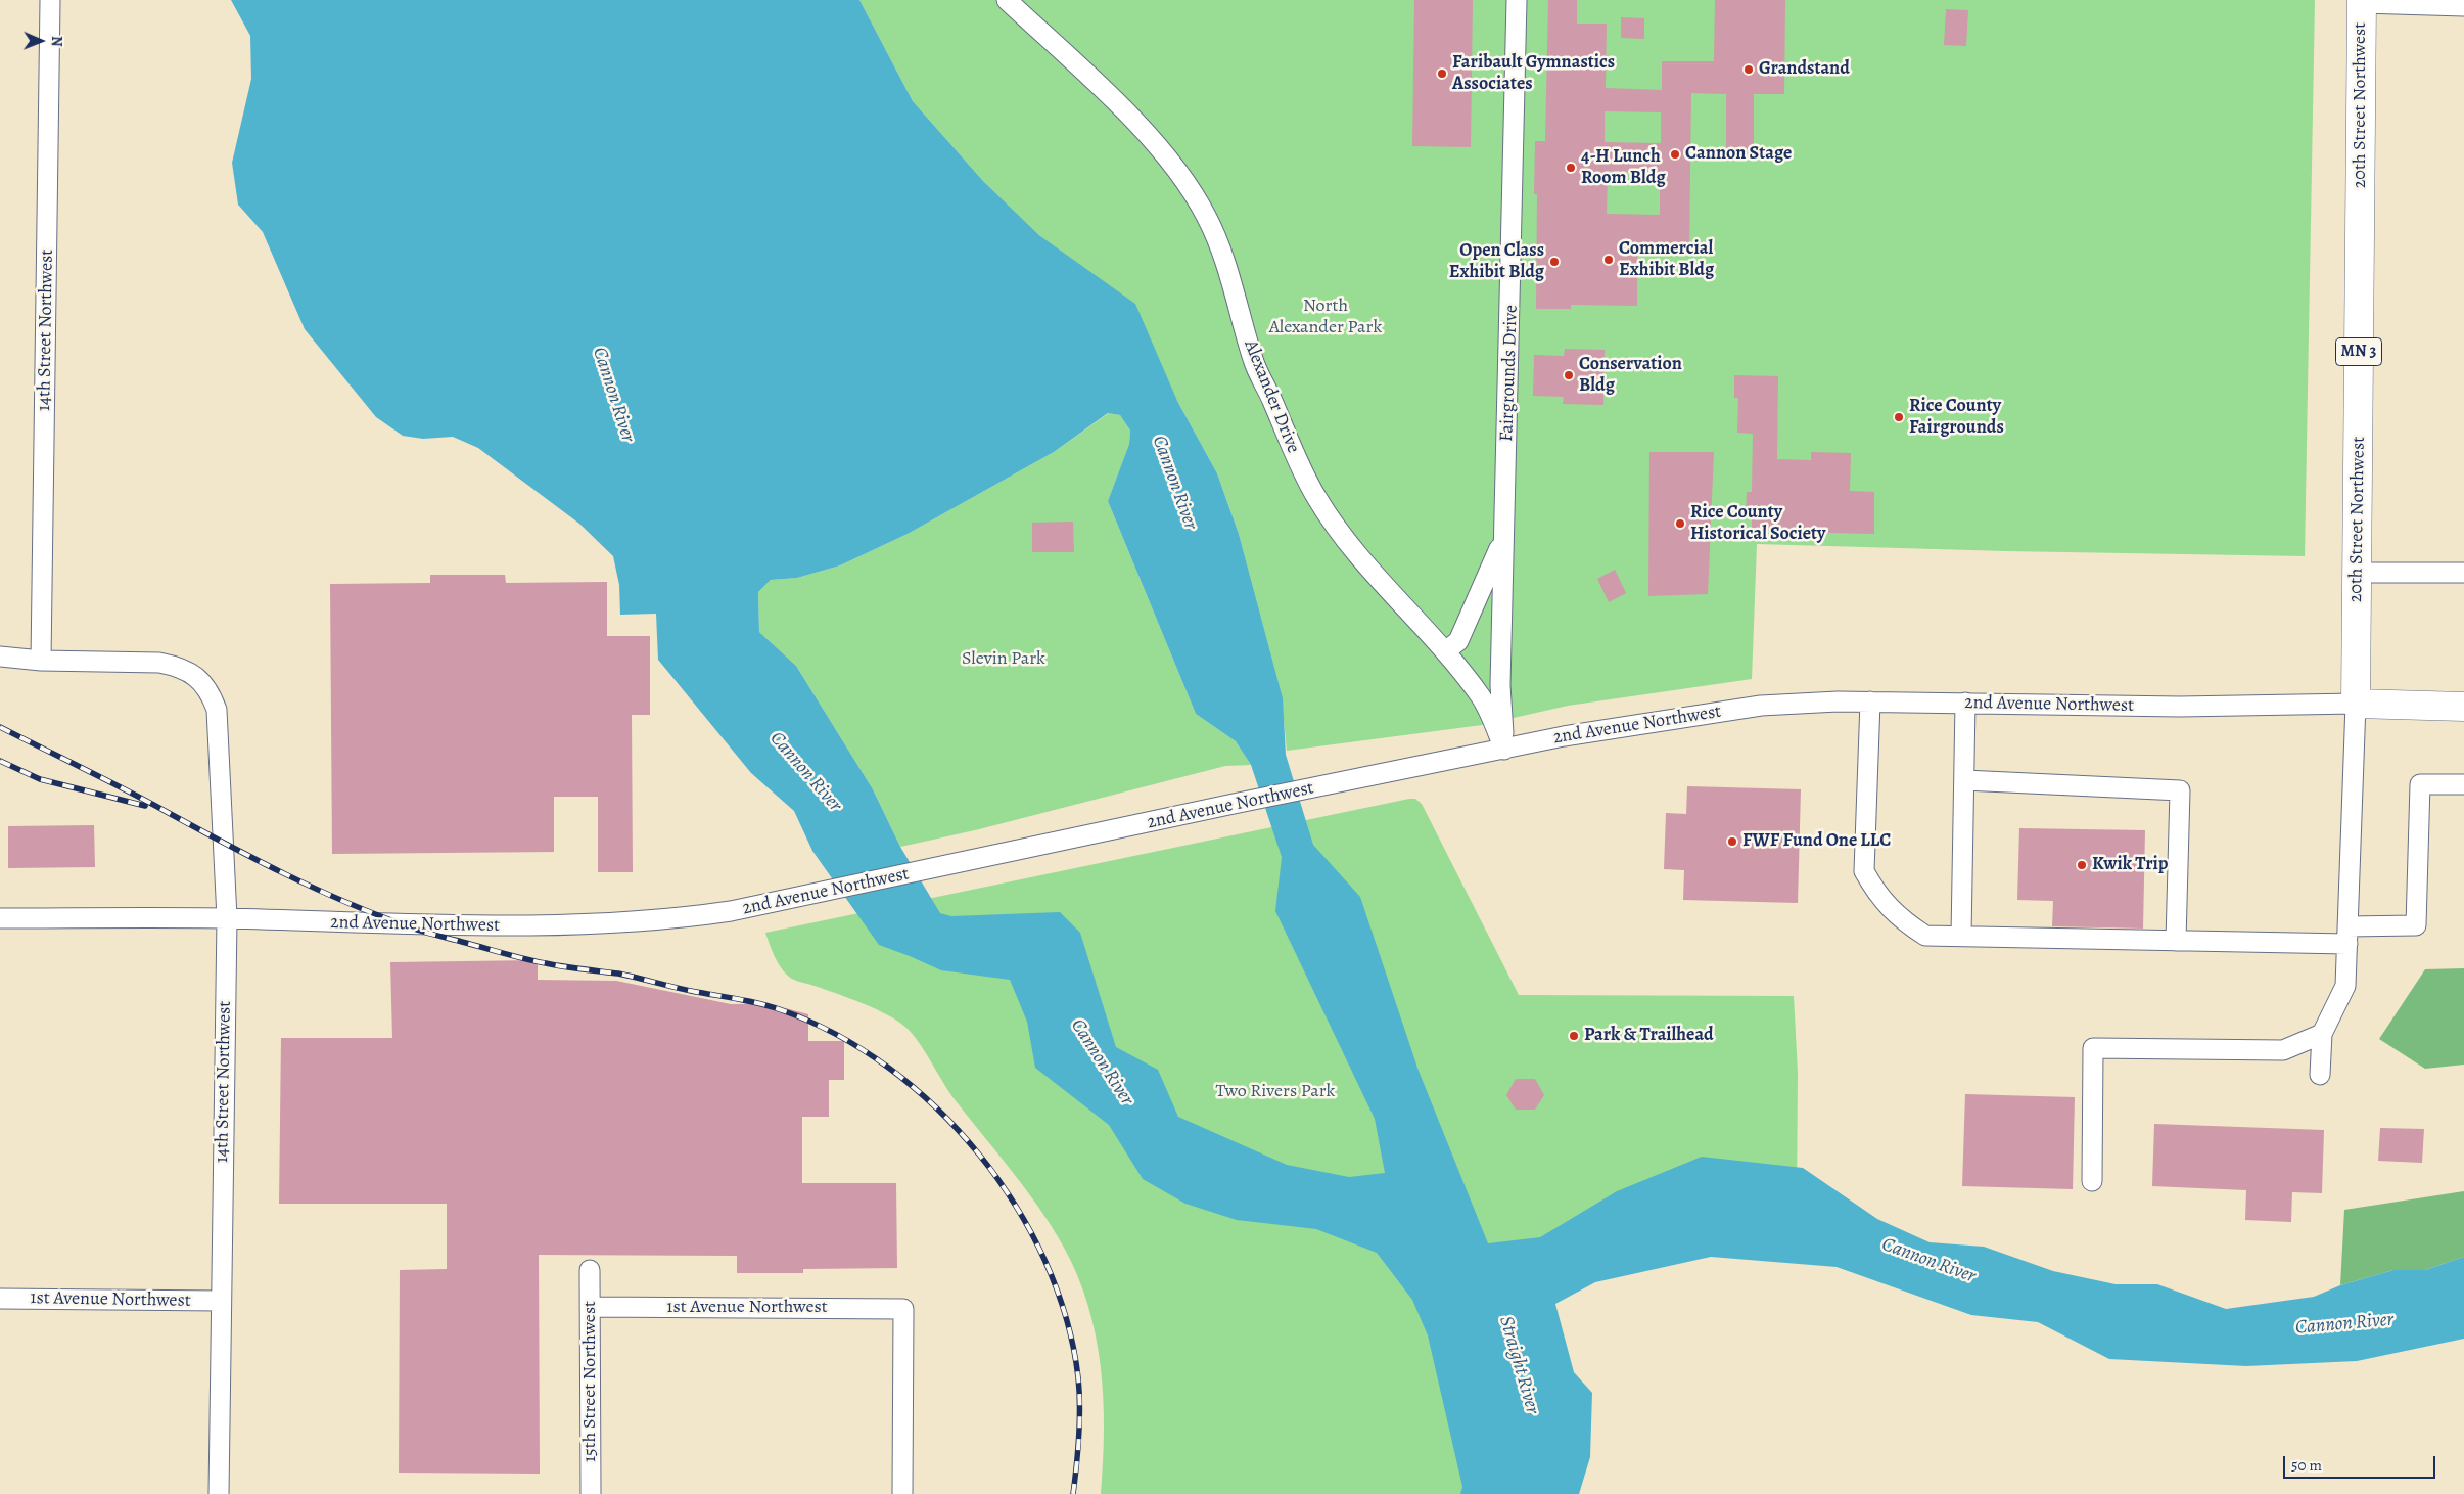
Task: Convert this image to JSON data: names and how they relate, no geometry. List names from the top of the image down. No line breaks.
{"streets":{"highway":["20th Street Northwest","MN 3","2nd Avenue Northwest"],"street":["14th Street Northwest","Fairgrounds Drive","Alexander Drive","1st Avenue Northwest","15th Street Northwest"]},"crossings":[["20th Street Northwest","2nd Avenue Northwest"],["14th Street Northwest","2nd Avenue Northwest"],["14th Street Northwest","1st Avenue Northwest"],["Fairgrounds Drive","Alexander Drive"],["Fairgrounds Drive","2nd Avenue Northwest"],["Alexander Drive","2nd Avenue Northwest"],["1st Avenue Northwest","15th Street Northwest"]],"water":["Cannon River","Straight River"],"parks":["North Alexander Park","Slevin Park","Two Rivers Park"],"places":["Grandstand","Faribault Gymnastics Associates","Cannon Stage","4-H Lunch Room Bldg","Commercial Exhibit Bldg","Open Class Exhibit Bldg","Conservation Bldg","Rice County Fairgrounds","Rice County Historical Society","FWF Fund One LLC","Kwik Trip","Park & Trailhead"],"scale_bar":"50 m","north":"right"}
